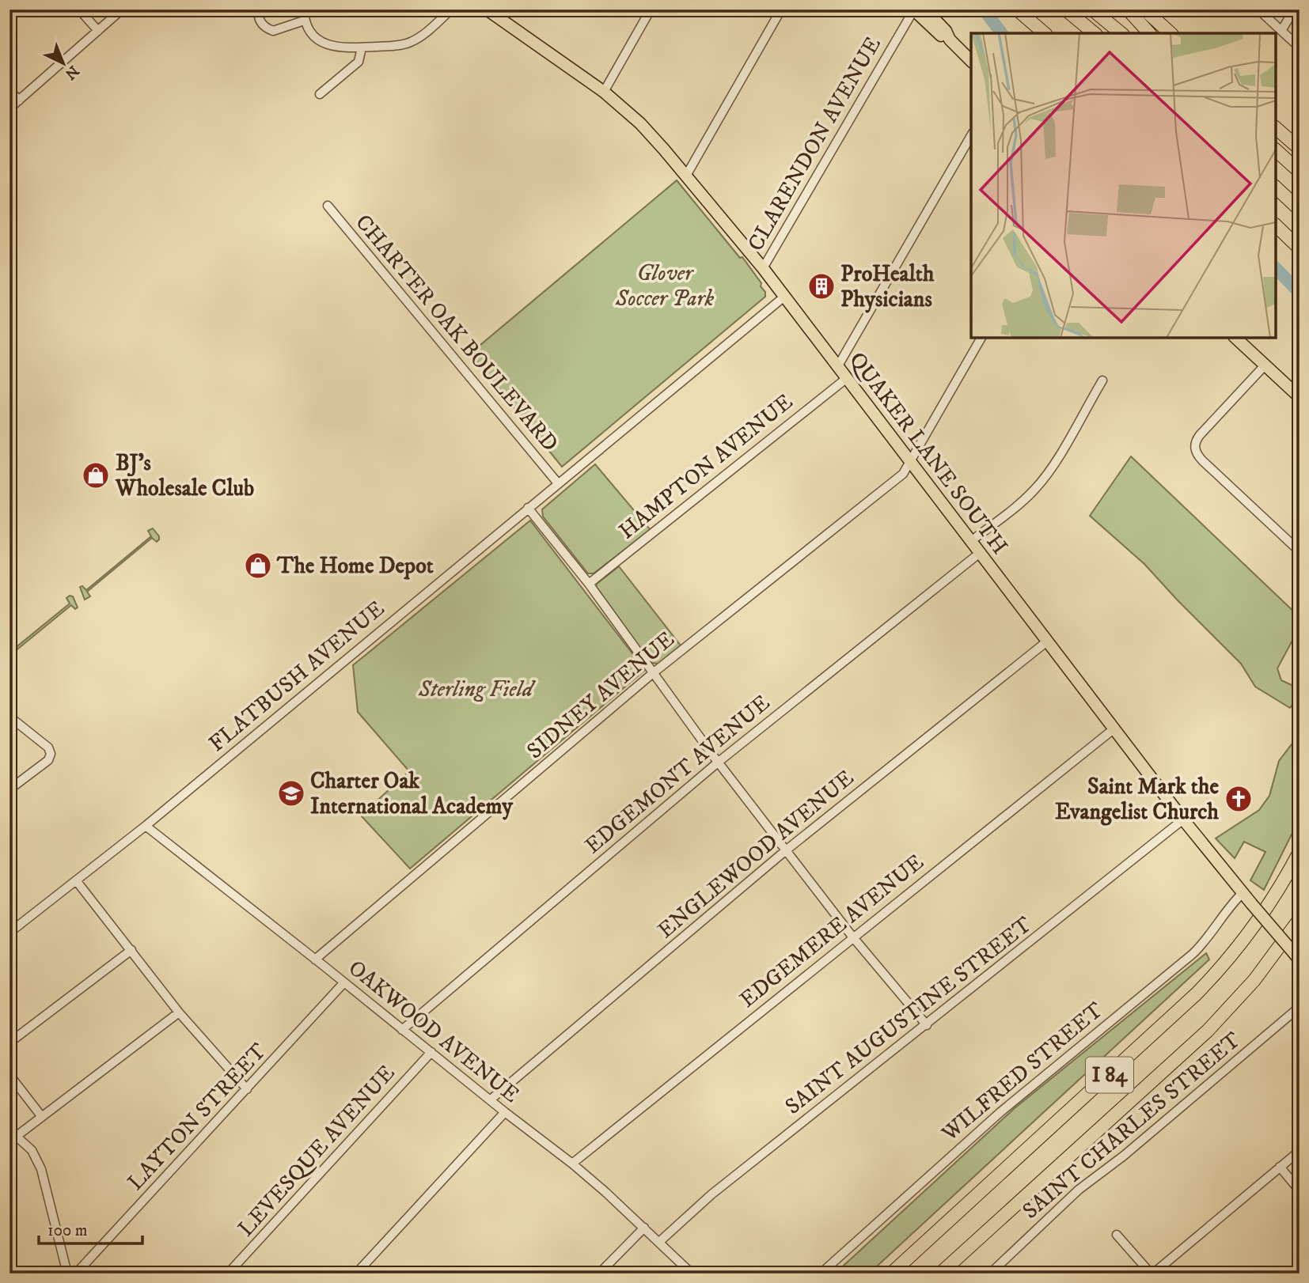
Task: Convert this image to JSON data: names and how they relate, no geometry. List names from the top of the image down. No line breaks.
{"streets":{"highway":["I 84"],"main road":["QUAKER LANE SOUTH"],"street":["CLARENDON AVENUE","CHARTER OAK BOULEVARD","HAMPTON AVENUE","FLATBUSH AVENUE","SIDNEY AVENUE","EDGEMONT AVENUE","ENGLEWOOD AVENUE","EDGEMERE AVENUE","SAINT AUGUSTINE STREET","OAKWOOD AVENUE","WILFRED STREET","LAYTON STREET","SAINT CHARLES STREET","LEVESQUE AVENUE"]},"crossings":[["CLARENDON AVENUE","QUAKER LANE SOUTH"],["CHARTER OAK BOULEVARD","FLATBUSH AVENUE"],["QUAKER LANE SOUTH","HAMPTON AVENUE"],["QUAKER LANE SOUTH","FLATBUSH AVENUE"],["QUAKER LANE SOUTH","SIDNEY AVENUE"],["QUAKER LANE SOUTH","EDGEMONT AVENUE"],["QUAKER LANE SOUTH","ENGLEWOOD AVENUE"],["QUAKER LANE SOUTH","EDGEMERE AVENUE"],["QUAKER LANE SOUTH","SAINT AUGUSTINE STREET"],["QUAKER LANE SOUTH","WILFRED STREET"],["FLATBUSH AVENUE","OAKWOOD AVENUE"],["SIDNEY AVENUE","OAKWOOD AVENUE"],["EDGEMONT AVENUE","OAKWOOD AVENUE"],["ENGLEWOOD AVENUE","OAKWOOD AVENUE"],["EDGEMERE AVENUE","OAKWOOD AVENUE"],["SAINT AUGUSTINE STREET","OAKWOOD AVENUE"],["OAKWOOD AVENUE","LAYTON STREET"],["OAKWOOD AVENUE","LEVESQUE AVENUE"]],"parks":["Glover Soccer Park","Sterling Field"],"places":{"building":["ProHealth Physicians"],"shop":["BJ's Wholesale Club","The Home Depot"],"school or university":["Charter Oak International Academy"],"church":["Saint Mark the Evangelist Church"]},"scale_bar":"100 m","north":"bottom right"}
